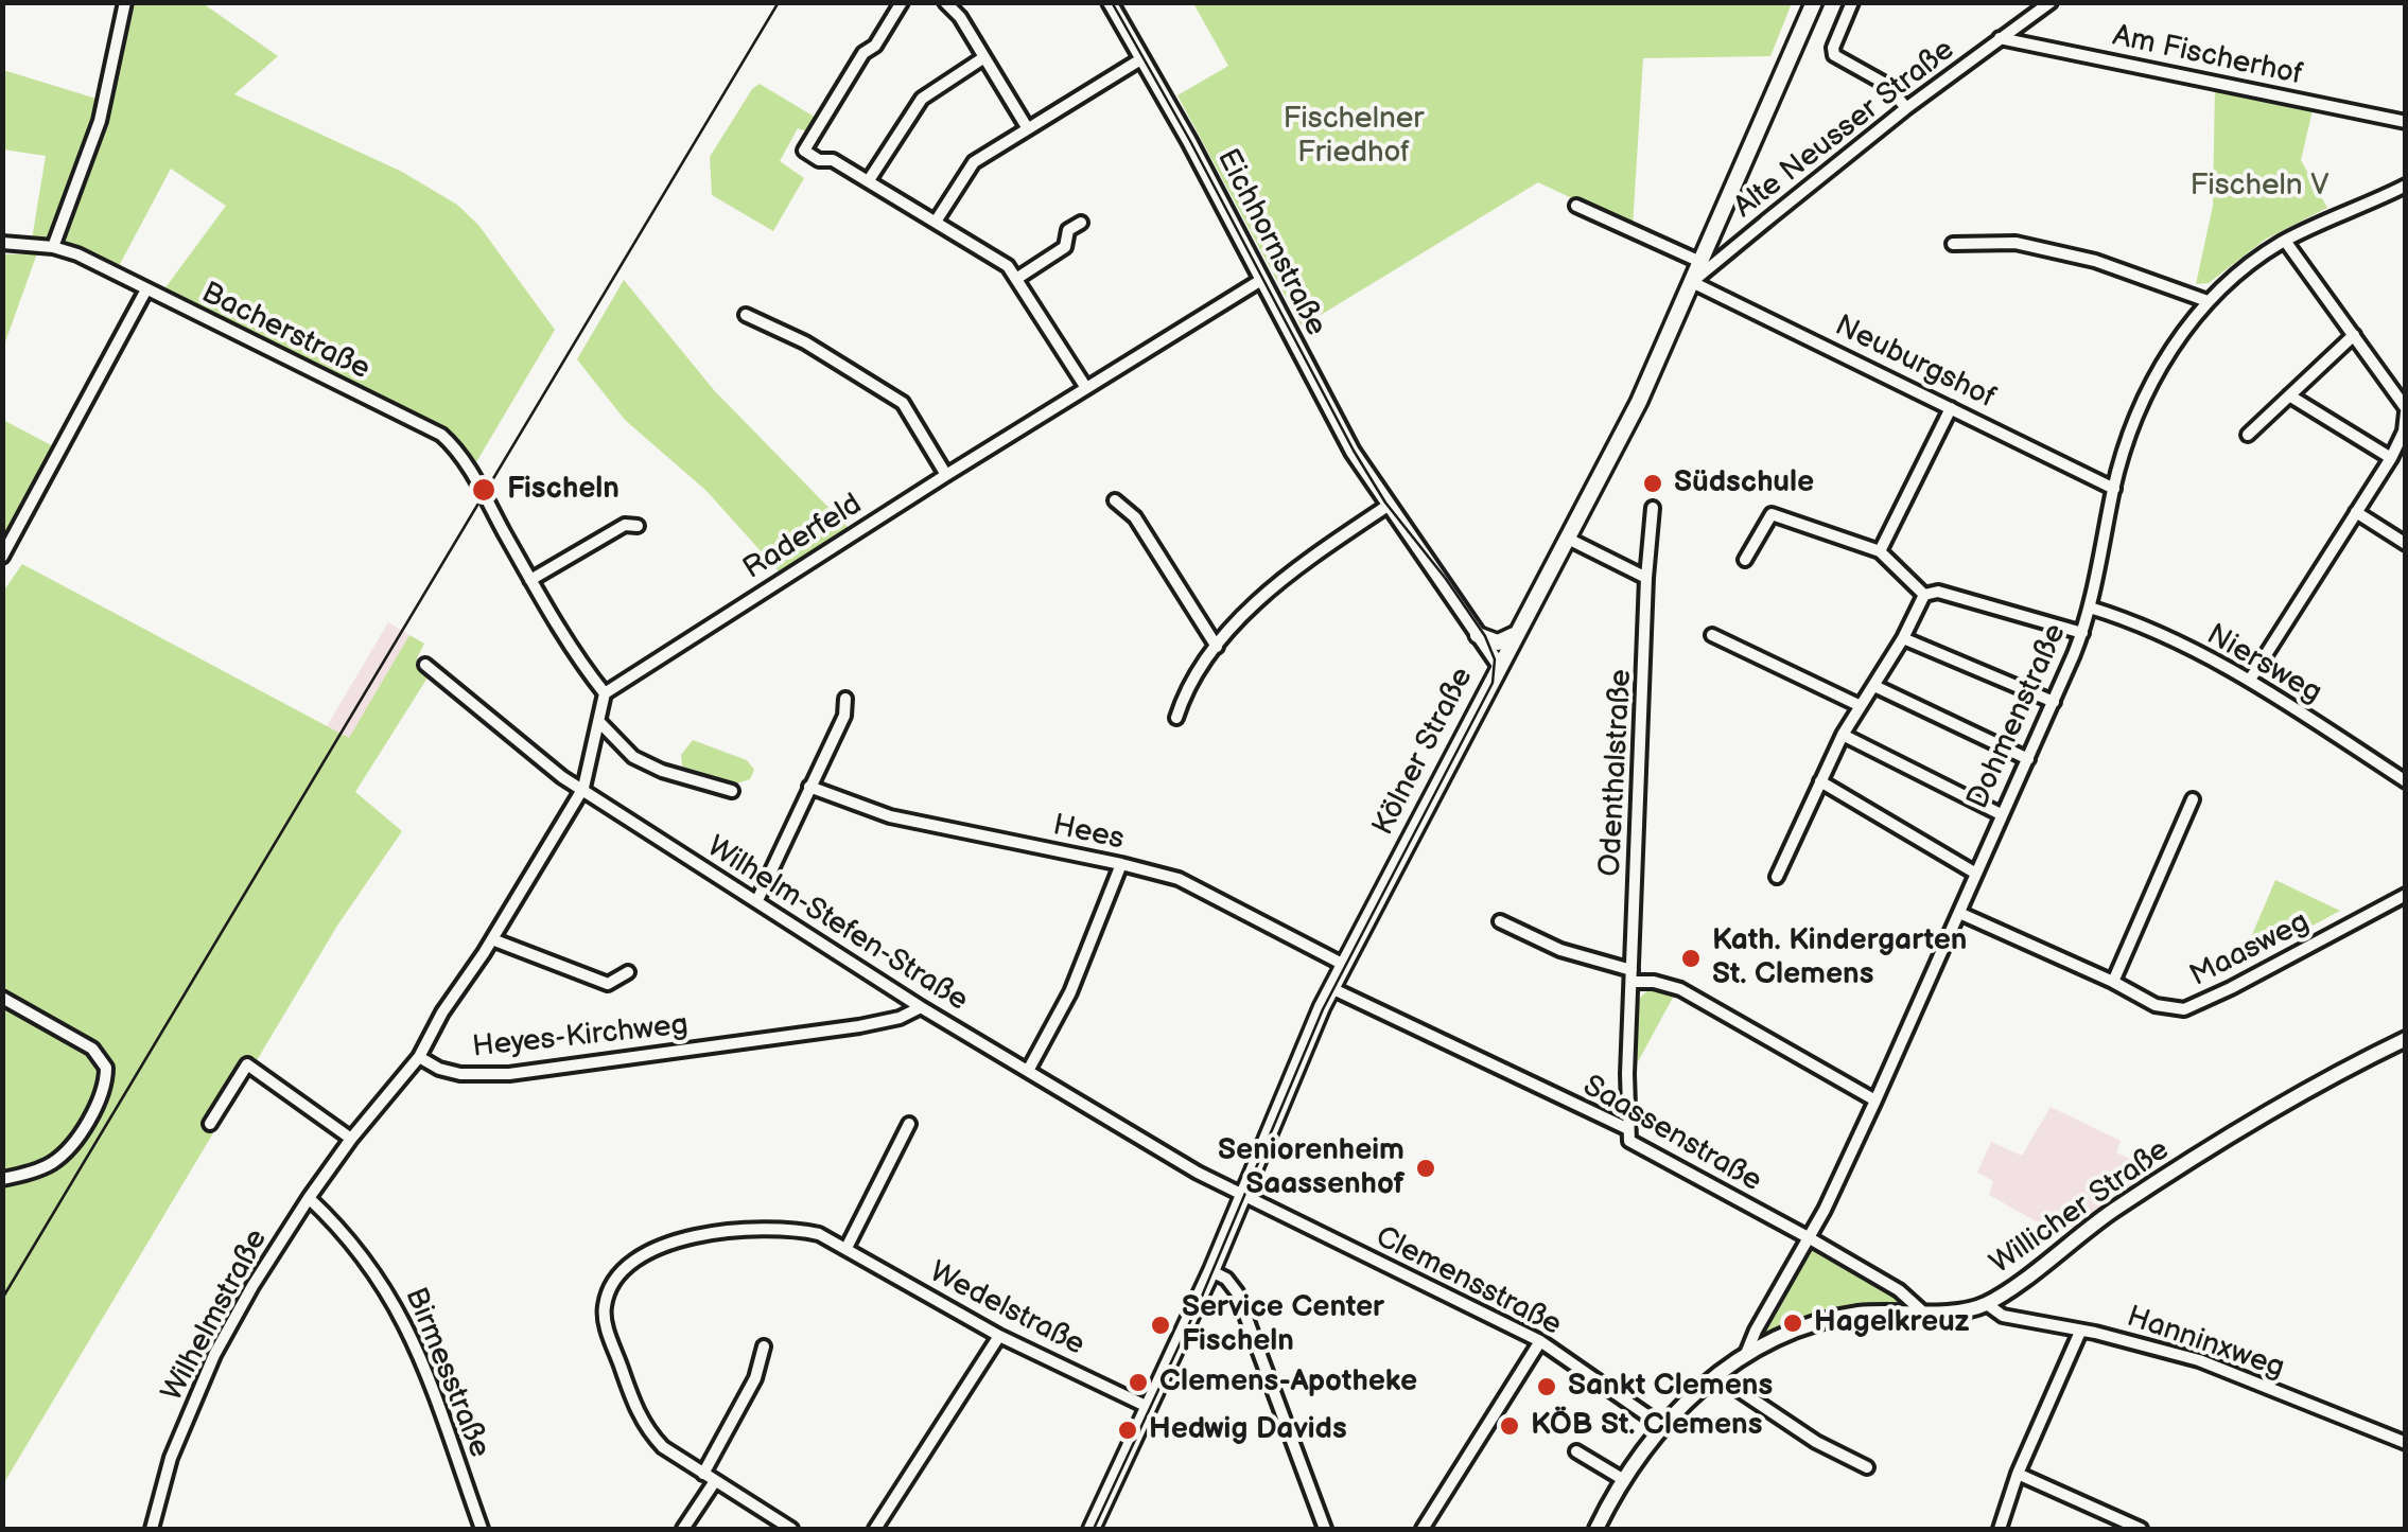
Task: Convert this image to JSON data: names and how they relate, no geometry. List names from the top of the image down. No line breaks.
{"streets":{"main road":["Kölner Straße"],"street":["Am Fischerhof","Alte Neusser Straße","Eichhornstraße","Bacherstraße","Neuburgshof","Raderfeld","Niersweg","Dohmenstraße","Odenthalstraße","Hees","Wilhelm-Stefen-Straße","Maasweg","Heyes-Kirchweg","Saassenstraße","Willicher Straße","Clemensstraße","Wedelstraße","Wilhelmstraße","Hanninxweg","Birmesstraße"]},"crossings":[["Am Fischerhof","Alte Neusser Straße"],["Alte Neusser Straße","Neuburgshof"],["Alte Neusser Straße","Kölner Straße"],["Eichhornstraße","Raderfeld"],["Eichhornstraße","Kölner Straße"],["Neuburgshof","Dohmenstraße"],["Neuburgshof","Kölner Straße"],["Niersweg","Dohmenstraße"],["Dohmenstraße","Maasweg"],["Dohmenstraße","Saassenstraße"],["Dohmenstraße","Willicher Straße"],["Kölner Straße","Hees"],["Kölner Straße","Wilhelm-Stefen-Straße"],["Kölner Straße","Saassenstraße"],["Kölner Straße","Clemensstraße"],["Kölner Straße","Wedelstraße"],["Odenthalstraße","Saassenstraße"],["Wilhelm-Stefen-Straße","Heyes-Kirchweg"],["Wilhelm-Stefen-Straße","Clemensstraße"],["Saassenstraße","Willicher Straße"],["Willicher Straße","Clemensstraße"],["Willicher Straße","Hanninxweg"],["Wilhelmstraße","Birmesstraße"]],"parks":["Fischelner Friedhof","Fischeln V"],"places":["Südschule","Fischeln","Kath. Kindergarten St. Clemens","Seniorenheim Saassenhof","Hagelkreuz","Service Center Fischeln","Clemens-Apotheke","Sankt Clemens","KÖB St. Clemens","Hedwig Davids"]}
